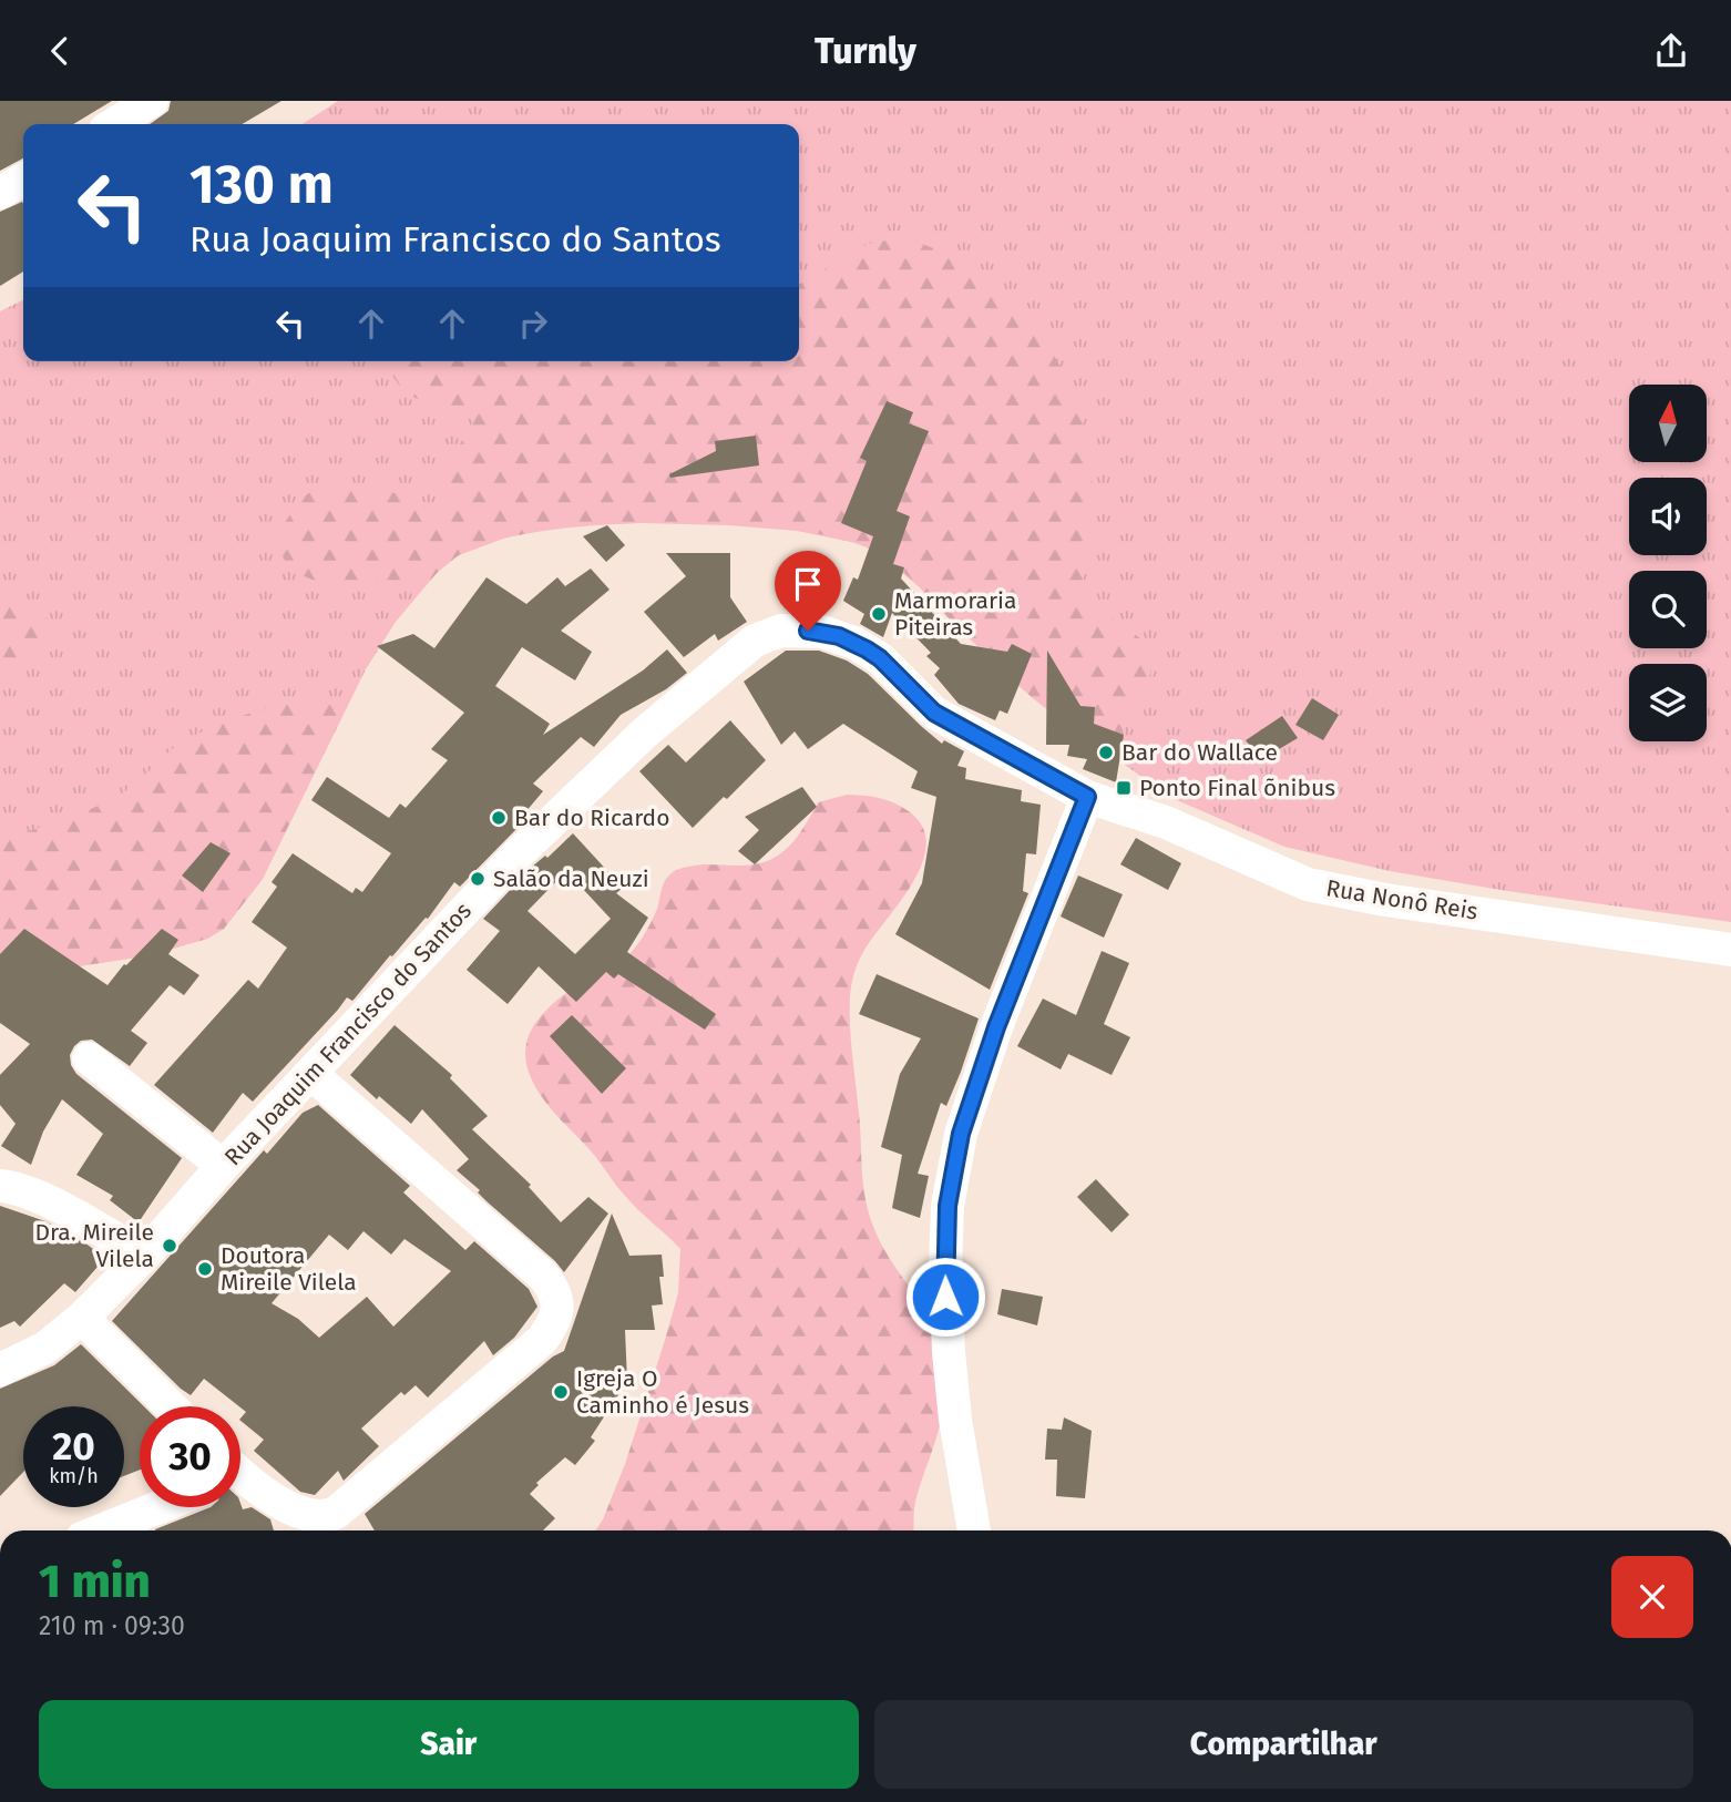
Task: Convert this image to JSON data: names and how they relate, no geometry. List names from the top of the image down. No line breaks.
{"streets":{"street":["Rua Nonô Reis","Rua Joaquim Francisco do Santos"]},"crossings":[["Rua Nonô Reis","Rua Joaquim Francisco do Santos"]],"places":{"other":["Marmoraria Piteiras","Bar do Wallace","Bar do Ricardo","Salão da Neuzi","Dra. Mireile Vilela","Doutora Mireile Vilela","Igreja O Caminho é Jesus"],"transit":["Ponto Final õnibus"]},"north":"top","page":{"header":"Turnly","turn":["130 m","Rua Joaquim Francisco do Santos"],"speed":"20 km/h","limit":"30","heading":["1 min","210 m · 09:30"],"buttons":["Sair","Compartilhar"]}}
